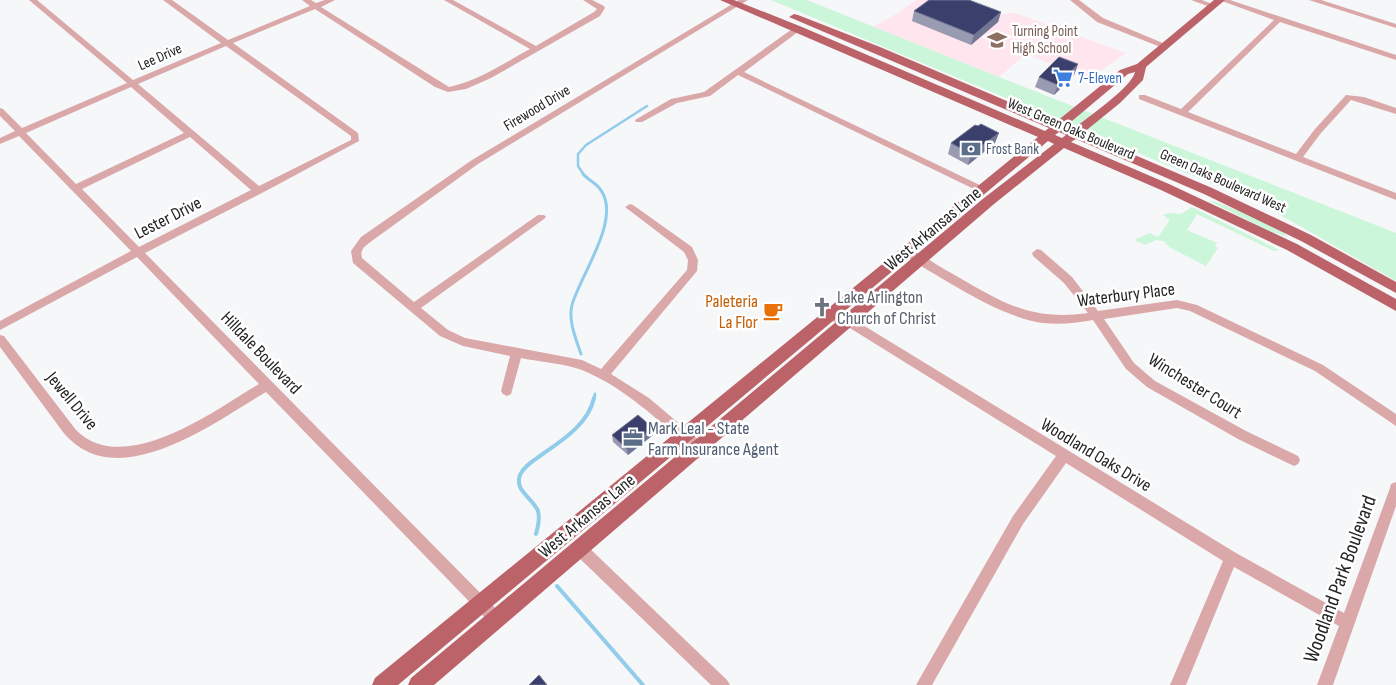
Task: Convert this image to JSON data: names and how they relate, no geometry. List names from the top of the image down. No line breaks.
{"streets":{"main road":["West Green Oaks Boulevard","Green Oaks Boulevard West","West Arkansas Lane"],"street":["Lee Drive","Firewood Drive","Lester Drive","Waterbury Place","Hilldale Boulevard","Winchester Court","Jewell Drive","Woodland Oaks Drive","Woodland Park Boulevard"]},"crossings":[["Lee Drive","Lester Drive"],["Lee Drive","Hilldale Boulevard"],["Firewood Drive","West Green Oaks Boulevard"],["West Green Oaks Boulevard","West Arkansas Lane"],["Green Oaks Boulevard West","West Arkansas Lane"],["Lester Drive","Hilldale Boulevard"],["West Arkansas Lane","Waterbury Place"],["West Arkansas Lane","Hilldale Boulevard"],["West Arkansas Lane","Woodland Oaks Drive"],["Waterbury Place","Winchester Court"],["Hilldale Boulevard","Jewell Drive"],["Woodland Oaks Drive","Woodland Park Boulevard"]],"places":{"school or university":["Turning Point High School"],"supermarket":["7-Eleven"],"bank":["Frost Bank"],"church":["Lake Arlington Church of Christ"],"cafe":["Paleteria La Flor"],"office":["Mark Leal - State Farm Insurance Agent"]}}
